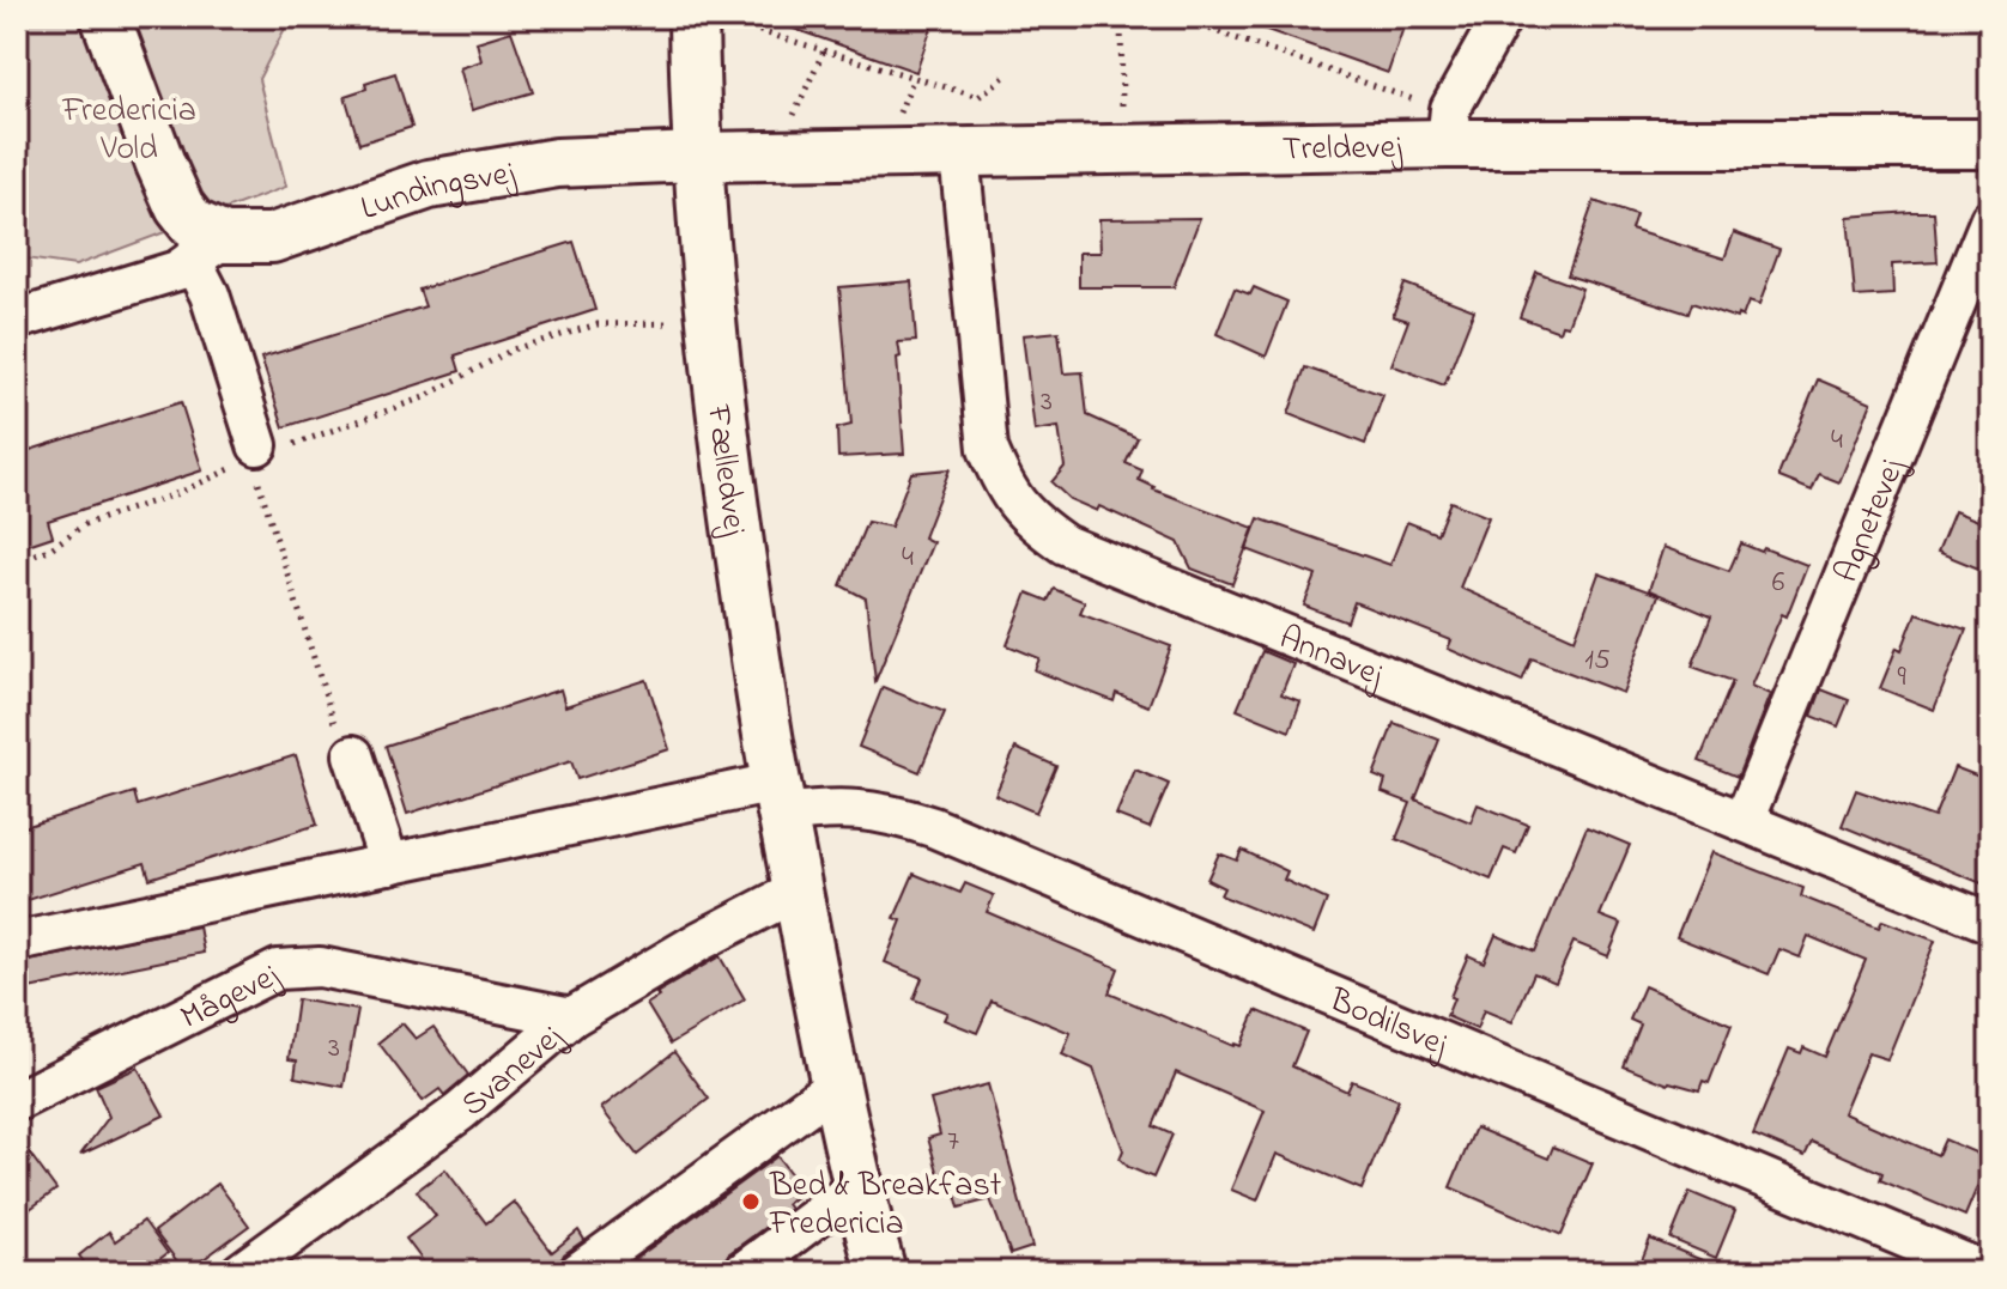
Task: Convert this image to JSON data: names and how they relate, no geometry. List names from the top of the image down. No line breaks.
{"streets":{"street":["Treldevej","Lundingsvej","Fælledvej","Agnetevej","Annavej","Mågevej","Bodilsvej","Svanevej"]},"crossings":[["Treldevej","Lundingsvej"],["Treldevej","Fælledvej"],["Treldevej","Annavej"],["Lundingsvej","Fælledvej"],["Fælledvej","Bodilsvej"],["Fælledvej","Svanevej"],["Agnetevej","Annavej"],["Mågevej","Svanevej"]],"parks":["Fredericia Vold"],"places":["Bed & Breakfast Fredericia"],"house_numbers":["3","4","4","6","15","9","3","7"]}
